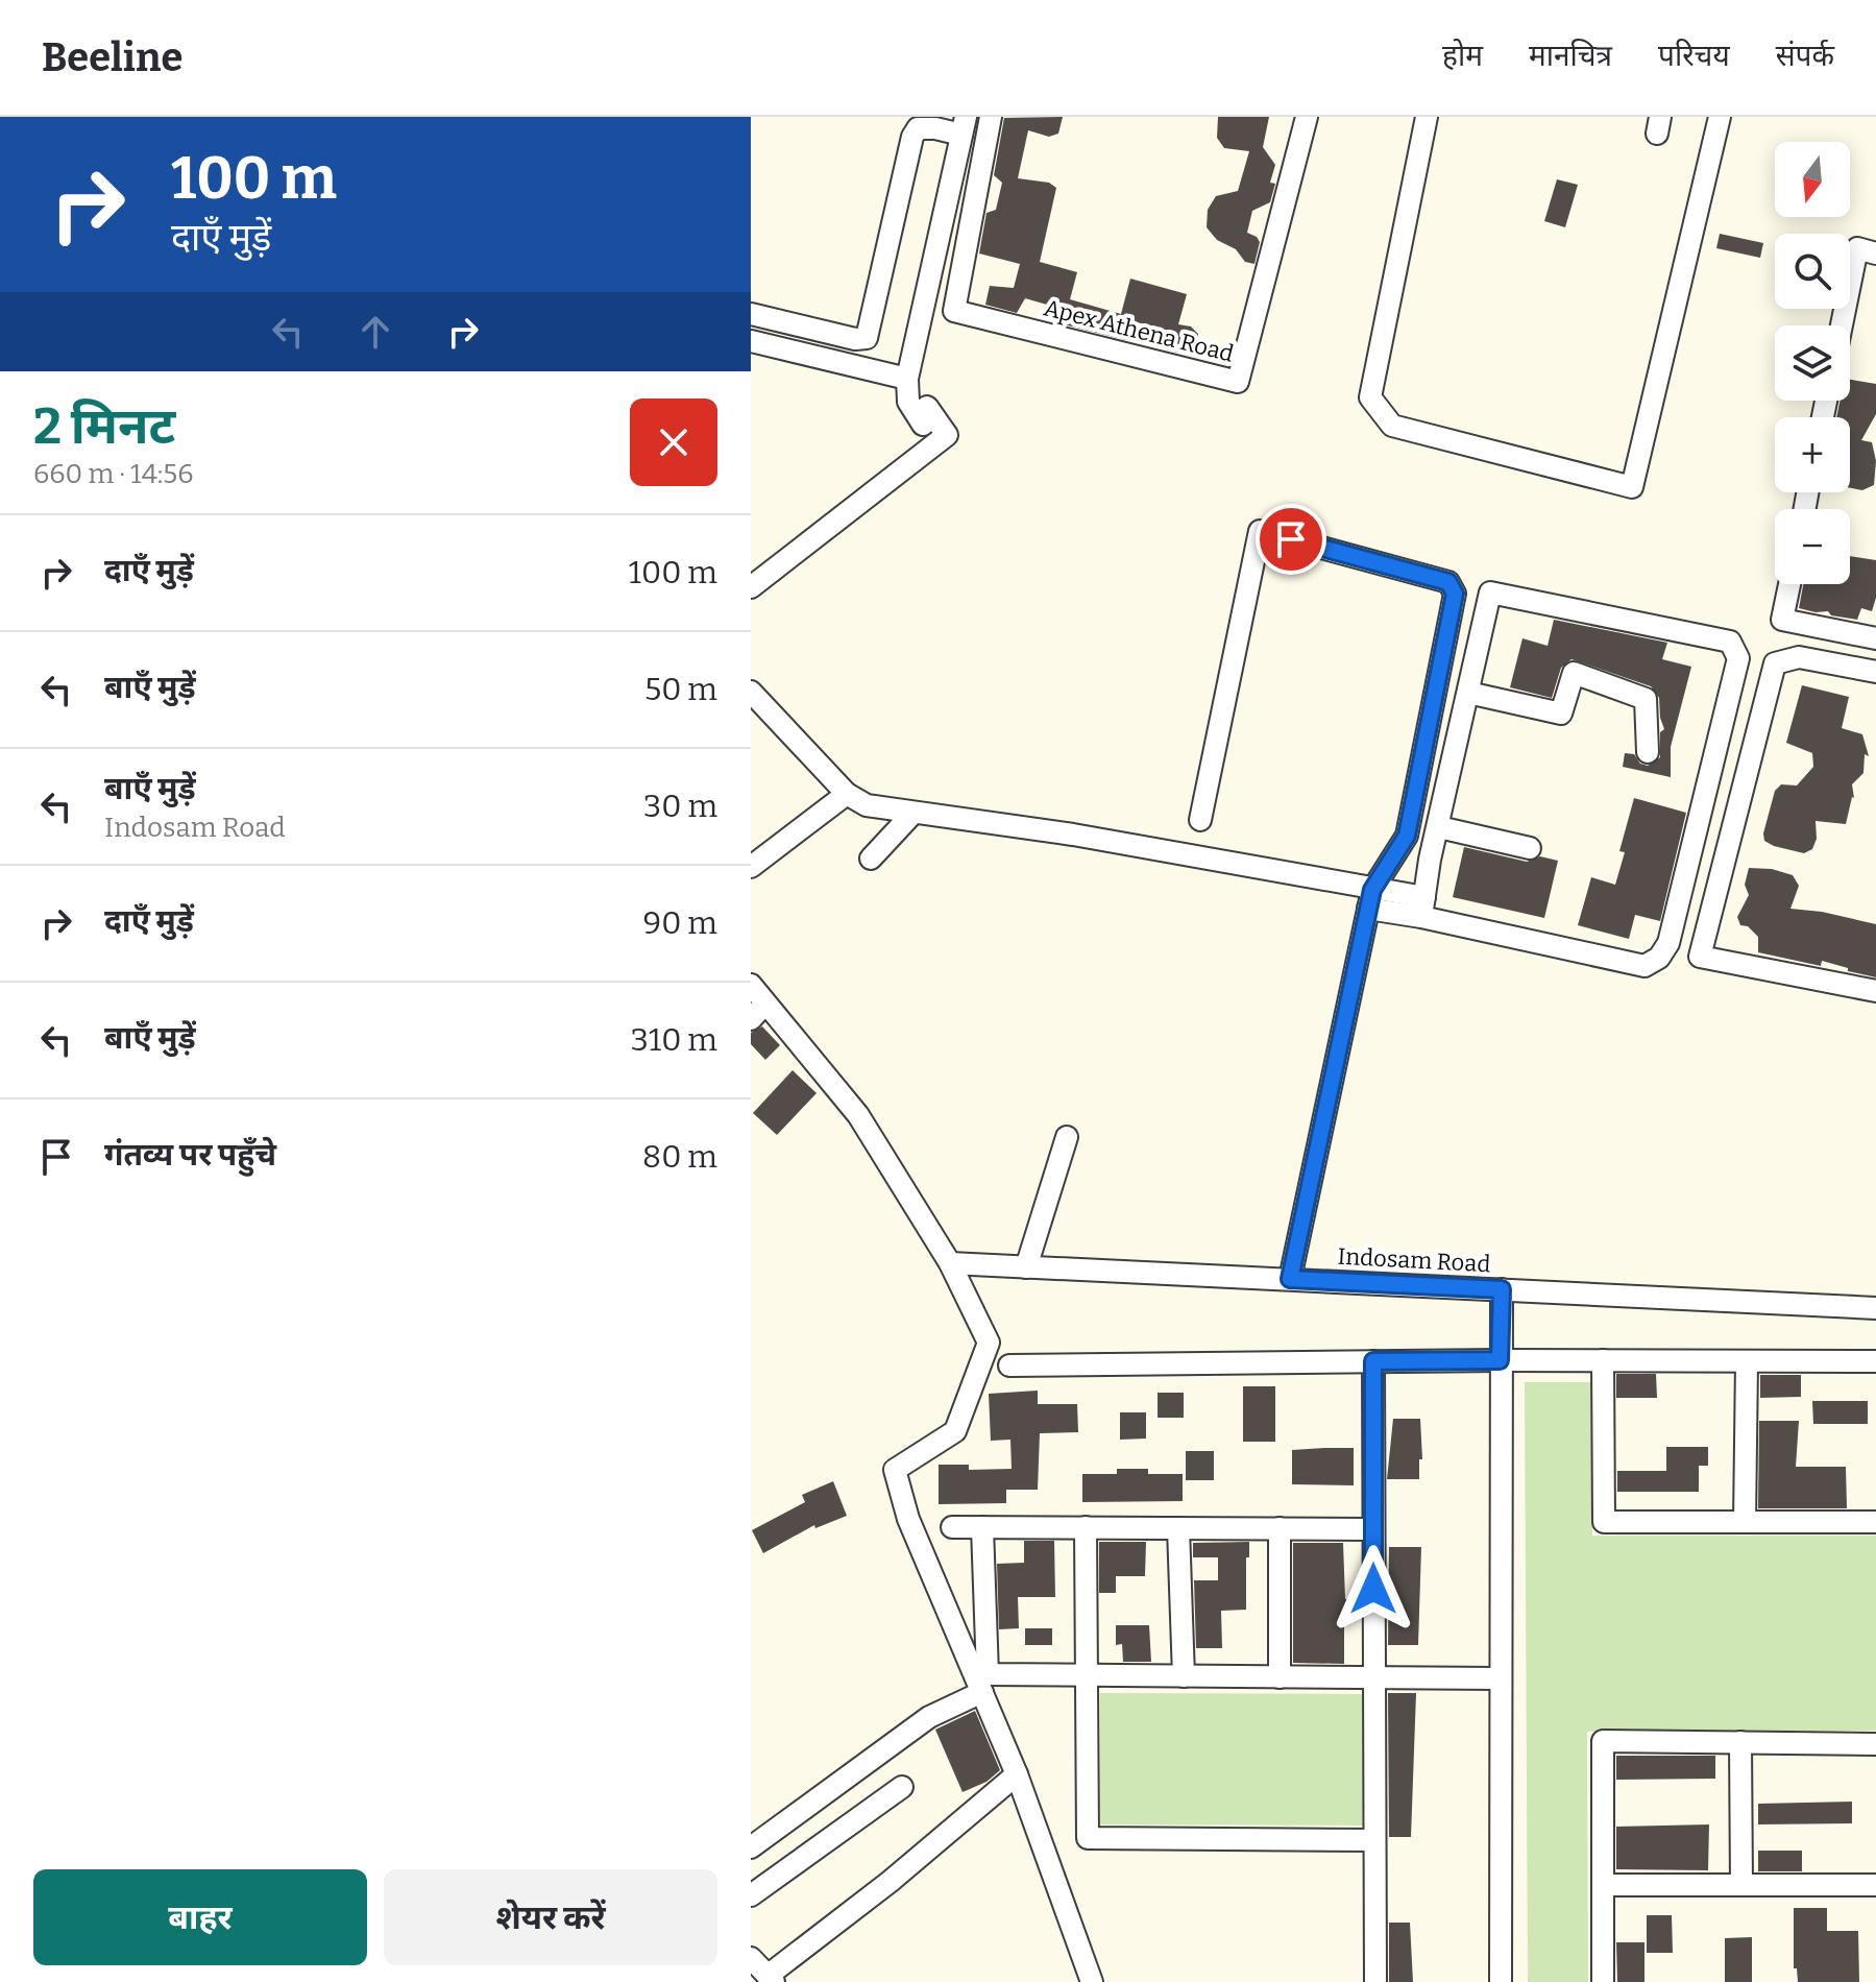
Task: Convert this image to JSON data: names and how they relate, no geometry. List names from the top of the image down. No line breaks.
{"streets":{"street":["Apex Athena Road","Indosam Road"]},"north":"bottom","page":{"header":"Beeline","nav":["होम","मानचित्र","परिचय","संपर्क"],"turn":["100 m","दाएँ मुड़ें"],"map_buttons":["+","−"],"heading":["2 मिनट","660 m · 14:56"],"list":[{"name":"दाएँ मुड़ें","value":"100 m"},{"name":"बाएँ मुड़ें","value":"50 m"},{"name":"बाएँ मुड़ें","note":"Indosam Road","value":"30 m"},{"name":"दाएँ मुड़ें","value":"90 m"},{"name":"बाएँ मुड़ें","value":"310 m"},{"name":"गंतव्य पर पहुँचे","value":"80 m"}],"buttons":["बाहर","शेयर करें"]}}
